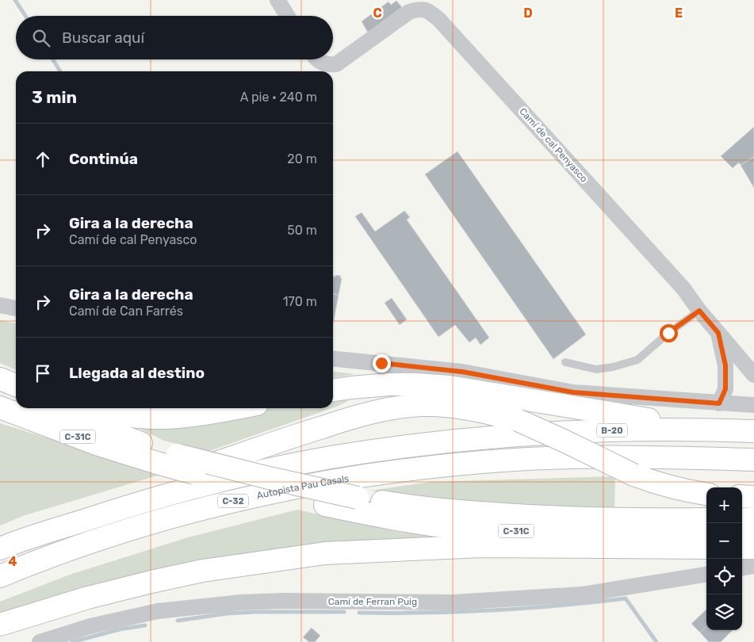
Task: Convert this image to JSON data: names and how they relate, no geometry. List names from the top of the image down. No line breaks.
{"streets":{"highway":["B-20","C-31C","Autopista Pau Casals","C-32"],"street":["Camí de cal Penyasco","Camí de Ferran Puig"]},"crossings":[["B-20","C-32"]],"page":{"search":"Buscar aquí","heading":["3 min","A pie · 240 m"],"list":[["Continúa","20 m"],["Gira a la derecha","Camí de cal Penyasco","50 m"],["Gira a la derecha","Camí de Can Farrés","170 m"],"Llegada al destino"],"map_buttons":["+","−"]},"grid":{"columns":["C","D","E"],"rows":["4"]}}
